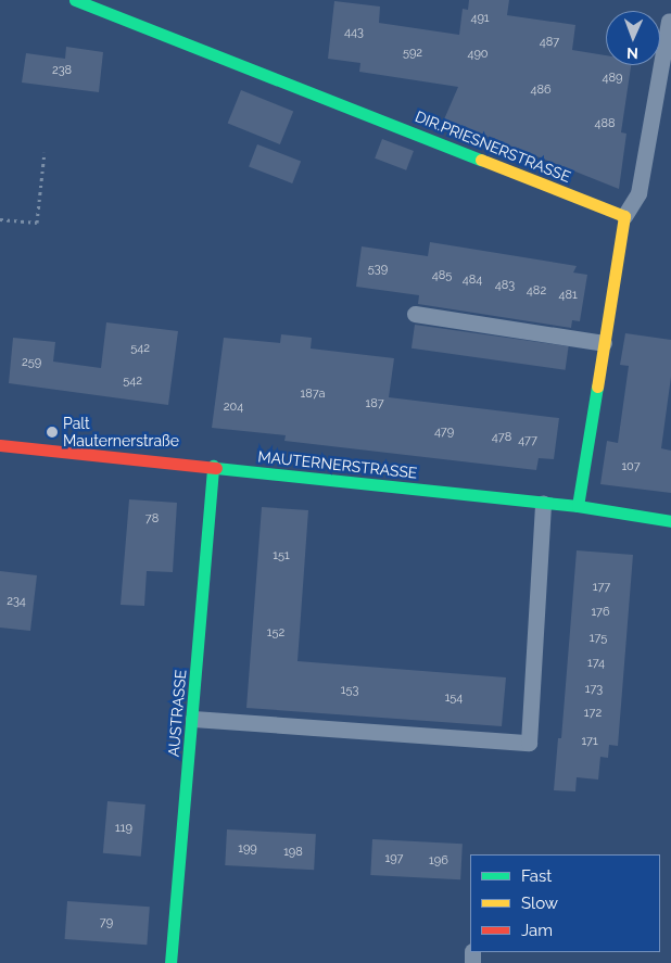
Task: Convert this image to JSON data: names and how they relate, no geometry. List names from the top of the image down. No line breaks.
{"streets":{"street":["DIR.PRIESNERSTRASSE","MAUTERNERSTRASSE","AUSTRASSE"]},"crossings":[["MAUTERNERSTRASSE","AUSTRASSE"]],"places":["Palt Mauternerstraße"],"house_numbers":["491","443","487","592","490","238","489","486","488","539","485","484","483","482","481","542","259","542","187a","187","204","479","478","477","107","78","151","177","234","176","152","175","174","173","153","154","172","171","119","199","198","197","196","79"],"legend":["Fast","Slow","Jam"],"north":"bottom"}
